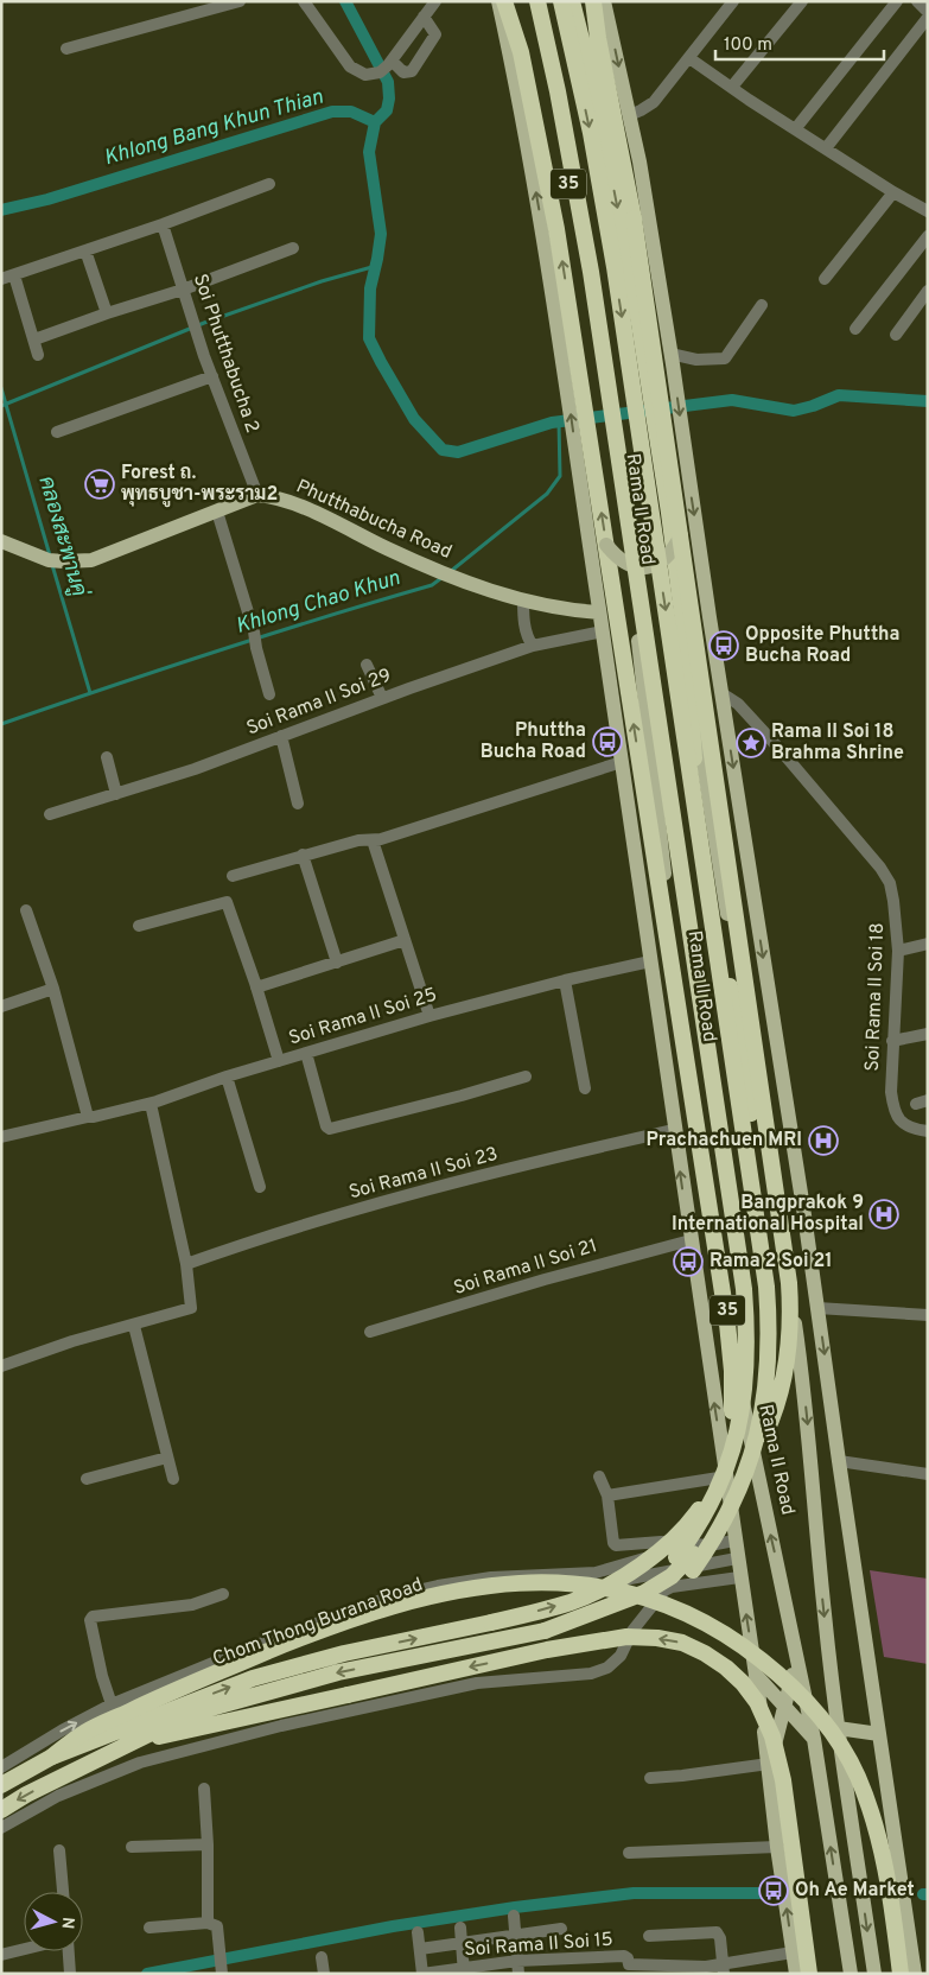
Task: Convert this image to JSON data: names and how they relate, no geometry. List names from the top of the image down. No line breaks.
{"streets":{"highway":["35","Rama II Road"],"main road":["Phutthabucha Road"],"street":["Soi Phutthabucha 2","Soi Rama II Soi 29","Soi Rama II Soi 18","Soi Rama II Soi 25","Soi Rama II Soi 23","Soi Rama II Soi 21","Chom Thong Burana Road","Soi Rama II Soi 15"]},"crossings":[["35","Phutthabucha Road"],["35","Soi Rama II Soi 29"],["35","Soi Rama II Soi 25"],["35","Soi Rama II Soi 23"],["35","Soi Rama II Soi 21"],["35","Chom Thong Burana Road"],["35","Soi Rama II Soi 15"],["Soi Phutthabucha 2","Phutthabucha Road"]],"water":["Khlong Bang Khun Thian","คลองสะพานคู่","Khlong Chao Khun"],"places":{"supermarket":["Forest ถ. พุทธบูชา-พระราม2"],"bus stop":["Opposite Phuttha Bucha Road","Phuttha Bucha Road","Rama 2 Soi 21","Oh Ae Market"],"place":["Rama II Soi 18 Brahma Shrine"],"hospital":["Prachachuen MRI","Bangprakok 9 International Hospital"]},"scale_bar":"100 m","north":"right"}
